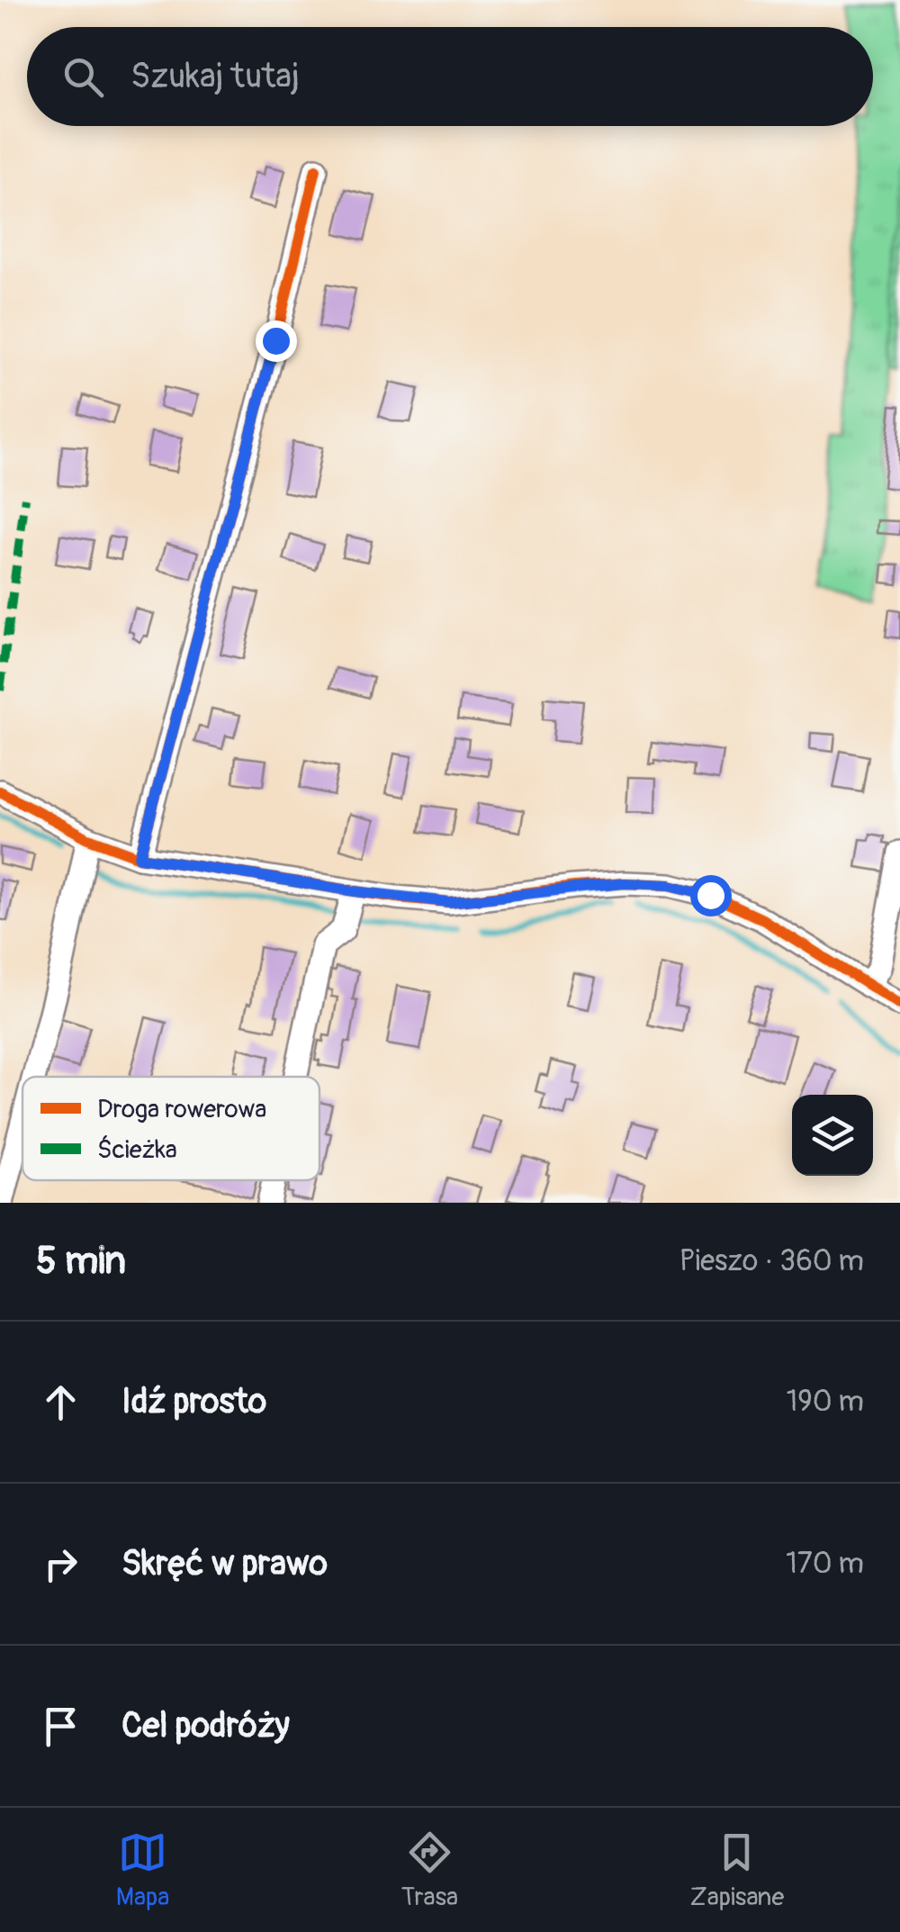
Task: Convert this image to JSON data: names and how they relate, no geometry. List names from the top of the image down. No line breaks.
{"legend":["Droga rowerowa","Ścieżka"],"page":{"search":"Szukaj tutaj","heading":["5 min","Pieszo · 360 m"],"list":[["Idź prosto","190 m"],["Skręć w prawo","170 m"],"Cel podróży"],"nav":["Mapa","Trasa","Zapisane"]}}
